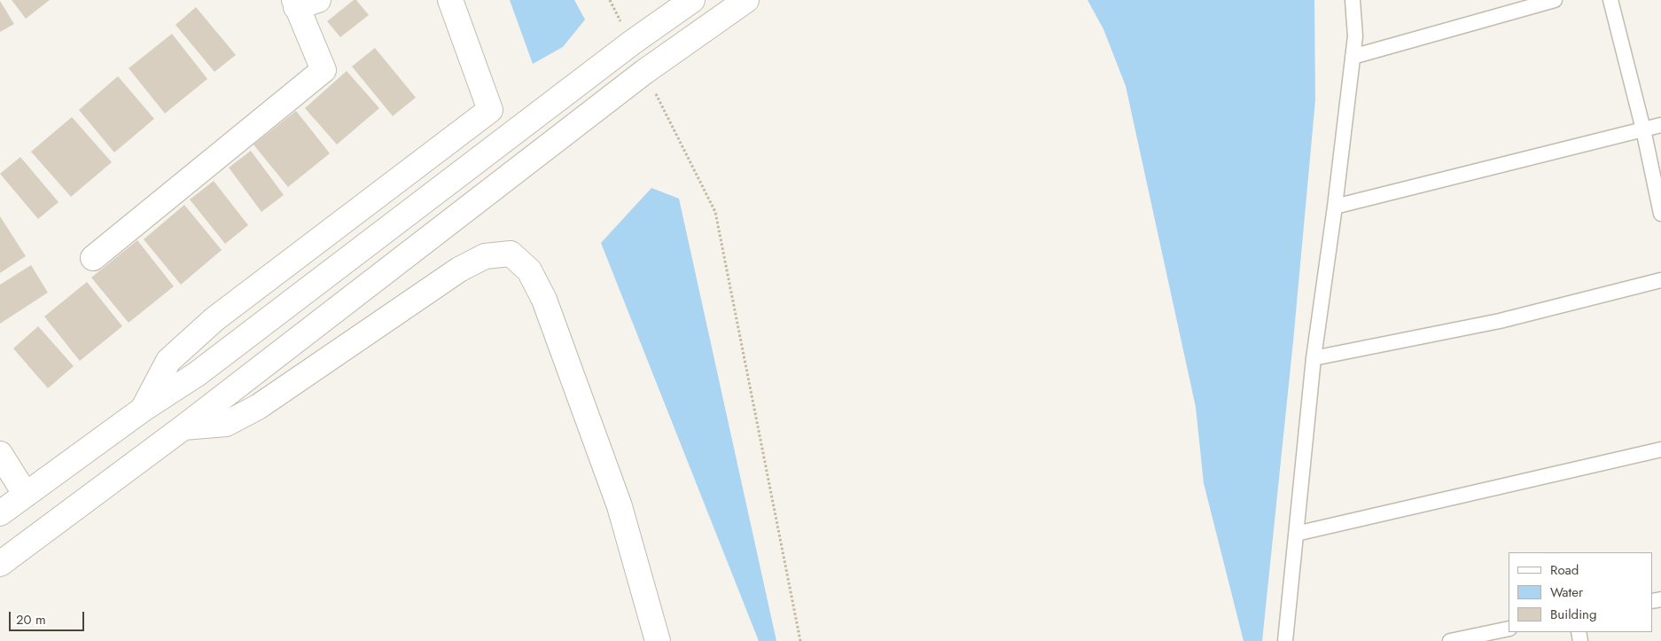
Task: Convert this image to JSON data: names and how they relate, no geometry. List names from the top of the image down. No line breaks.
{"legend":["Road","Water","Building"],"scale_bar":"20 m"}
